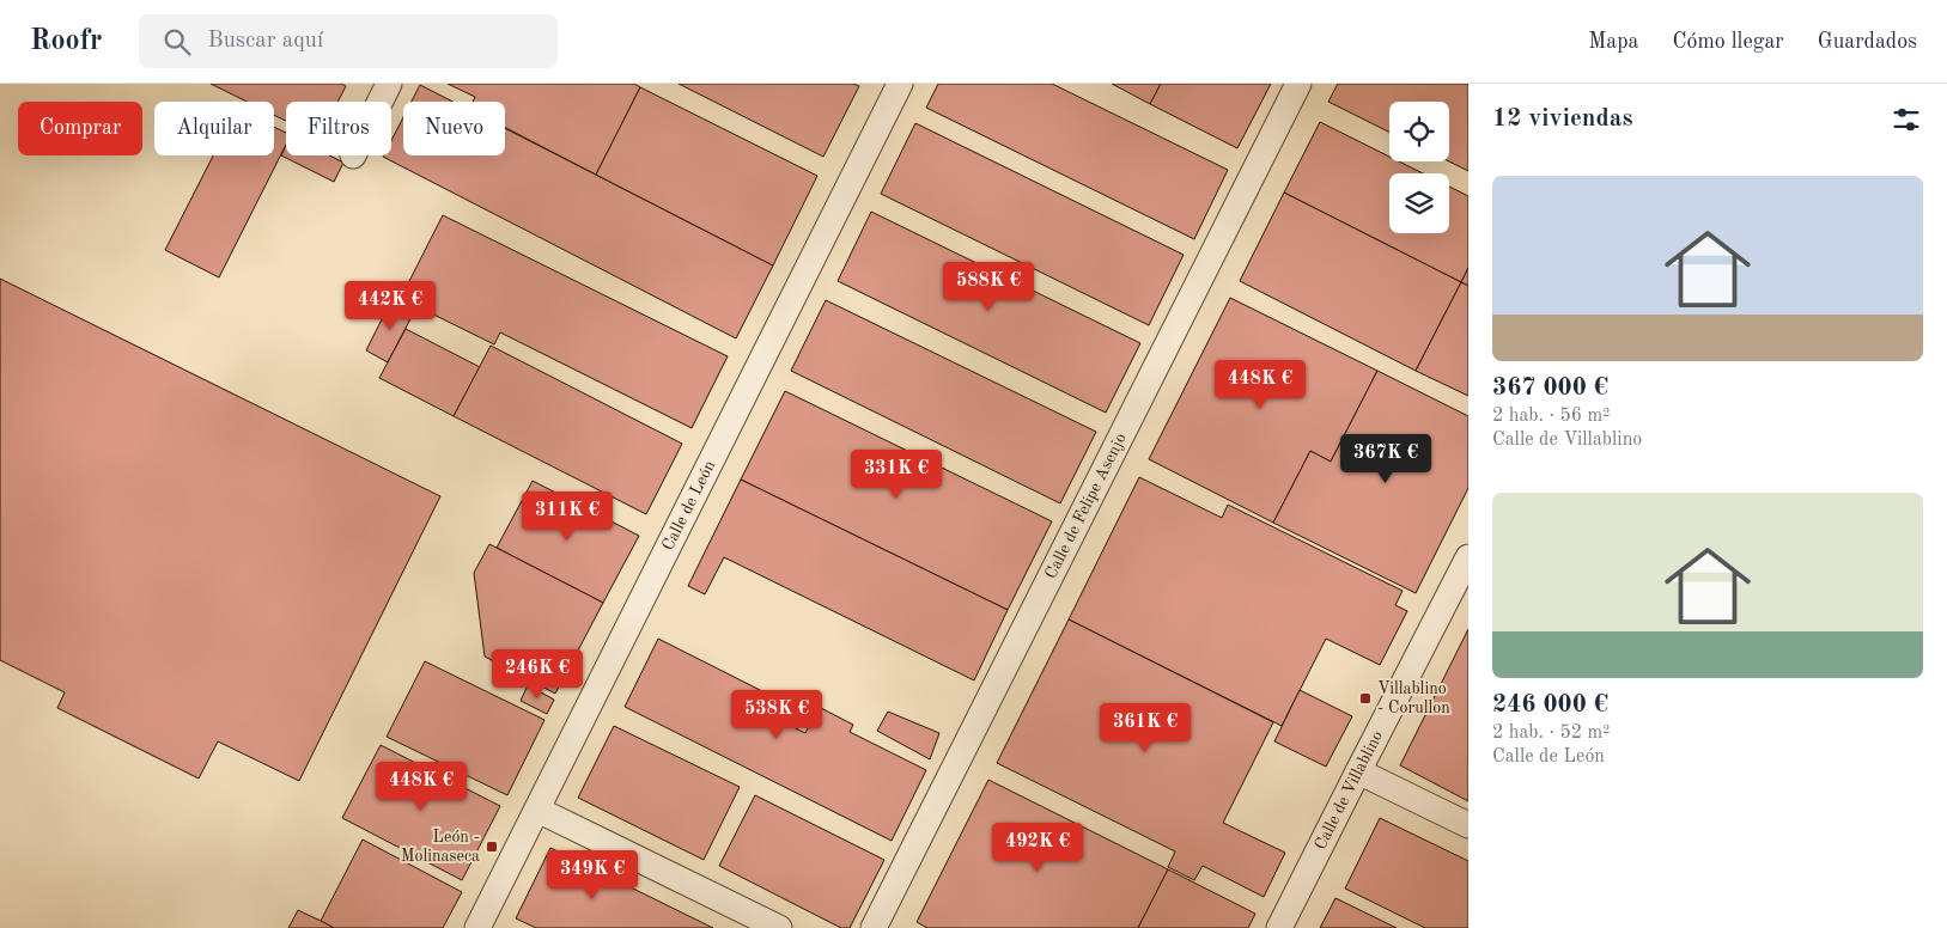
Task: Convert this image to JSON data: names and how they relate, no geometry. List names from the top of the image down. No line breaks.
{"streets":{"street":["Calle de León","Calle de Felipe Asenjo","Calle de Villablino"]},"places":{"transit":["Villablino - Corullon","León - Molinaseca"]},"page":{"header":"Roofr","search":"Buscar aquí","nav":["Mapa","Cómo llegar","Guardados"],"heading":"12 viviendas","chip":["Comprar","Alquilar","Filtros","Nuevo"],"list":[{"name":"367 000 €","note":"2 hab. · 56 m² · Calle de Villablino"},{"name":"246 000 €","note":"2 hab. · 52 m² · Calle de León"}],"price":["588K €","442K €","448K €","367K €","331K €","311K €","246K €","538K €","361K €","448K €","492K €","349K €"]}}
